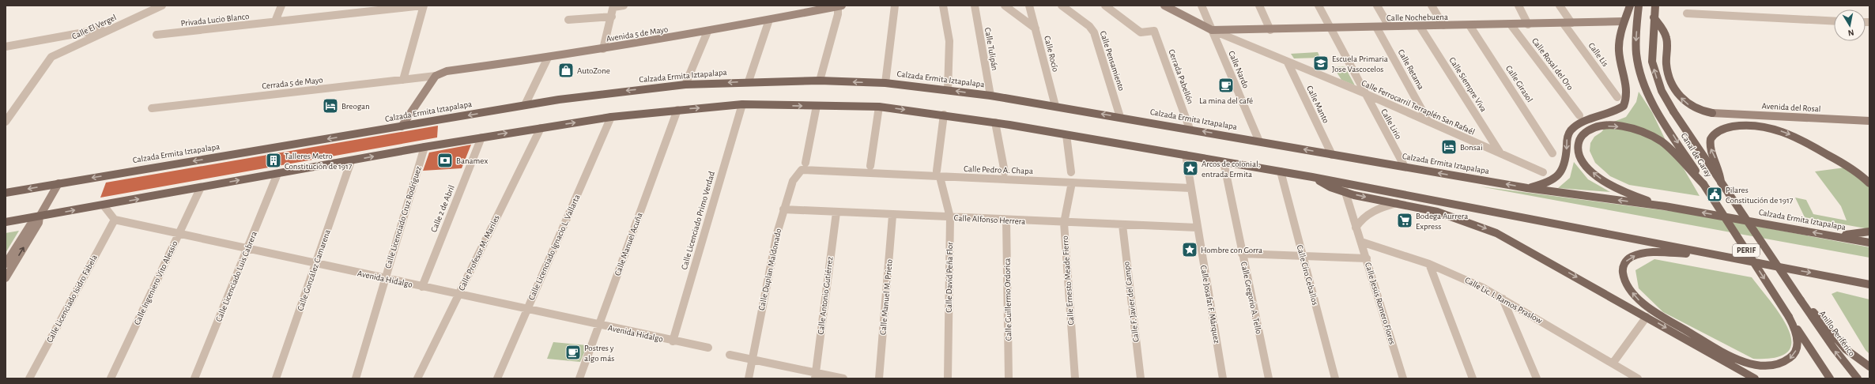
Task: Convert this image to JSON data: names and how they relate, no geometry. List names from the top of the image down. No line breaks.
{"streets":{"main road":["Calzada Ermita Iztapalapa","Canal de Garay","PERIF","Anillo Periférico"],"street":["Calle Nochebuena","Privada Lucio Blanco","Calle El Vergel","Avenida 5 de Mayo","Calle Tulipán","Calle Rocío","Calle Lis","Calle Pensamiento","Calle Rosal del Oro","Calle Nardo","Calle Retama","Cerrada Pabellón","Cerrada 5 de Mayo","Calle Girasol","Calle Siempre Viva","Calle Manto","Calle Ferrocarril Terraplén San Rafaél","Avenida del Rosal","Calle Lirio","Calle Pedro A. Chapa","Calle 2 de Abril","Calle Licenciado Cruz Rodríguez","Calle Alfonso Herrera","Calle Licenciado Primo Verdad","Calle Manuel Acuña","Calle Licenciado Ignacio L. Vallarta","Calle Profesor M. Mariles","Calle Duplan Maldonado","Calle González Camarena","Calle Ciro Ceballos","Calle Licenciado Luis Cabrera","Calle David Peña Flor","Avenida Hidalgo","Calle Ernesto Meade Fierro","Calle Ingeniero Vito Alessio","Calle Antonio Gutiérrez","Calle Manuel M. Prieto","Calle Gregorio A. Tello","Calle Licenciado Isidro Fabela","Calle Guillermo Ordorica","Calle Lic. I. Ramos Praslow","Calle F. Javier del Campo","Calle Jesús Romero Flores","Calle Josafat F. Márquez"]},"crossings":[["Calle Nochebuena","Calle Lis"],["Calle Nochebuena","Calle Rosal del Oro"],["Calle Nochebuena","Calle Nardo"],["Calle Nochebuena","Calle Retama"],["Calle Nochebuena","Calle Girasol"],["Calle Nochebuena","Calle Siempre Viva"],["Calle Nochebuena","Calle Ferrocarril Terraplén San Rafaél"],["Calle Nochebuena","Calle Lirio"],["Avenida 5 de Mayo","Cerrada 5 de Mayo"],["Calle Tulipán","Calzada Ermita Iztapalapa"],["Calle Rocío","Calzada Ermita Iztapalapa"],["Calle Pensamiento","Calzada Ermita Iztapalapa"],["Calle Nardo","Calzada Ermita Iztapalapa"],["Calle Nardo","Calle Ferrocarril Terraplén San Rafaél"],["Calle Retama","Calle Ferrocarril Terraplén San Rafaél"],["Calzada Ermita Iztapalapa","Cerrada Pabellón"],["Calzada Ermita Iztapalapa","Calle Manto"],["Calzada Ermita Iztapalapa","Calle Lirio"],["Calle Siempre Viva","Calle Ferrocarril Terraplén San Rafaél"],["Calle Manto","Calle Ferrocarril Terraplén San Rafaél"],["Calle Ferrocarril Terraplén San Rafaél","Calle Lirio"],["Canal de Garay","PERIF"],["Canal de Garay","Anillo Periférico"],["Calle Pedro A. Chapa","Calle Duplan Maldonado"],["Calle Pedro A. Chapa","Calle David Peña Flor"],["Calle Pedro A. Chapa","Calle Ernesto Meade Fierro"],["Calle Pedro A. Chapa","Calle Josafat F. Márquez"],["Calle 2 de Abril","Avenida Hidalgo"],["Calle Licenciado Cruz Rodríguez","Avenida Hidalgo"],["Calle Alfonso Herrera","Calle Duplan Maldonado"],["Calle Alfonso Herrera","Calle David Peña Flor"],["Calle Alfonso Herrera","Calle Ernesto Meade Fierro"],["Calle Alfonso Herrera","Calle Antonio Gutiérrez"],["Calle Alfonso Herrera","Calle Manuel M. Prieto"],["Calle Alfonso Herrera","Calle Guillermo Ordorica"],["Calle Alfonso Herrera","Calle F. Javier del Campo"],["Calle Alfonso Herrera","Calle Josafat F. Márquez"],["Calle Licenciado Primo Verdad","Avenida Hidalgo"],["Calle Manuel Acuña","Avenida Hidalgo"],["Calle Licenciado Ignacio L. Vallarta","Avenida Hidalgo"],["Calle Profesor M. Mariles","Avenida Hidalgo"],["Calle González Camarena","Avenida Hidalgo"],["Calle Licenciado Luis Cabrera","Avenida Hidalgo"],["Avenida Hidalgo","Calle Ingeniero Vito Alessio"],["Avenida Hidalgo","Calle Licenciado Isidro Fabela"],["Calle Lic. I. Ramos Praslow","Calle Jesús Romero Flores"]],"places":{"school or university":["Escuela Primaria Jose Vascocelos"],"shop":["AutoZone"],"cafe":["La mina del café","Postres y algo más"],"hotel":["Breogan","Bonsai"],"building":["Talleres Metro Constitución de 1917"],"bank":["Banamex"],"place":["Arcos de colonial, entrada Ermita","Hombre con Gorra"],"public building":["Pilares Constitución de 1917"],"supermarket":["Bodega Aurrera Express"]},"north":"bottom"}
